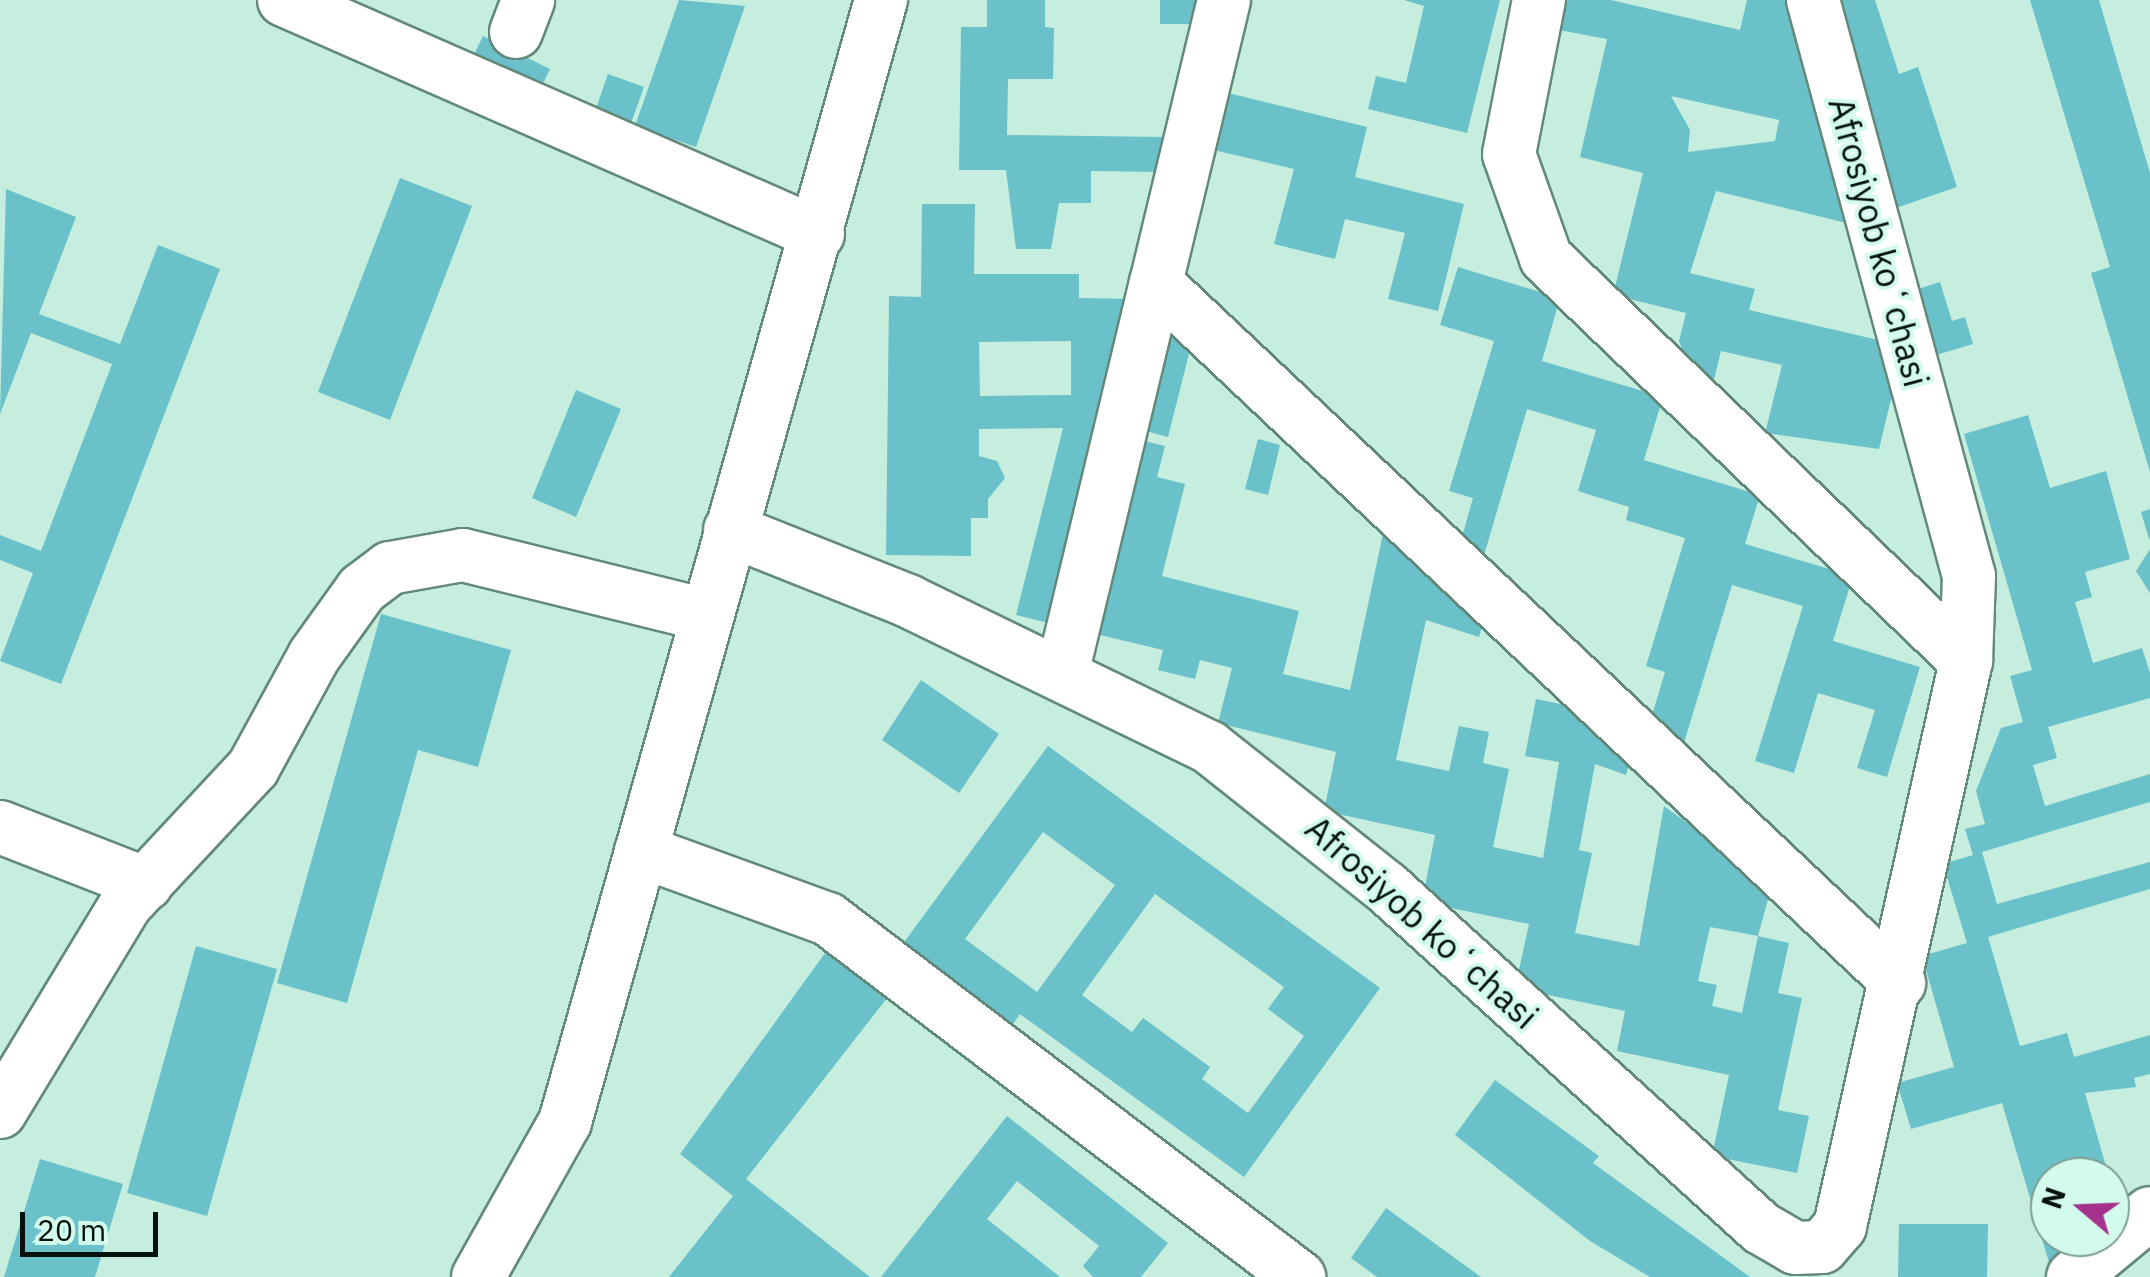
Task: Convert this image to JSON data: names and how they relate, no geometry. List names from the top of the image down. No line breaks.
{"streets":{"street":["Afrosiyob koʻchasi"]},"scale_bar":"20 m","north":"left"}
